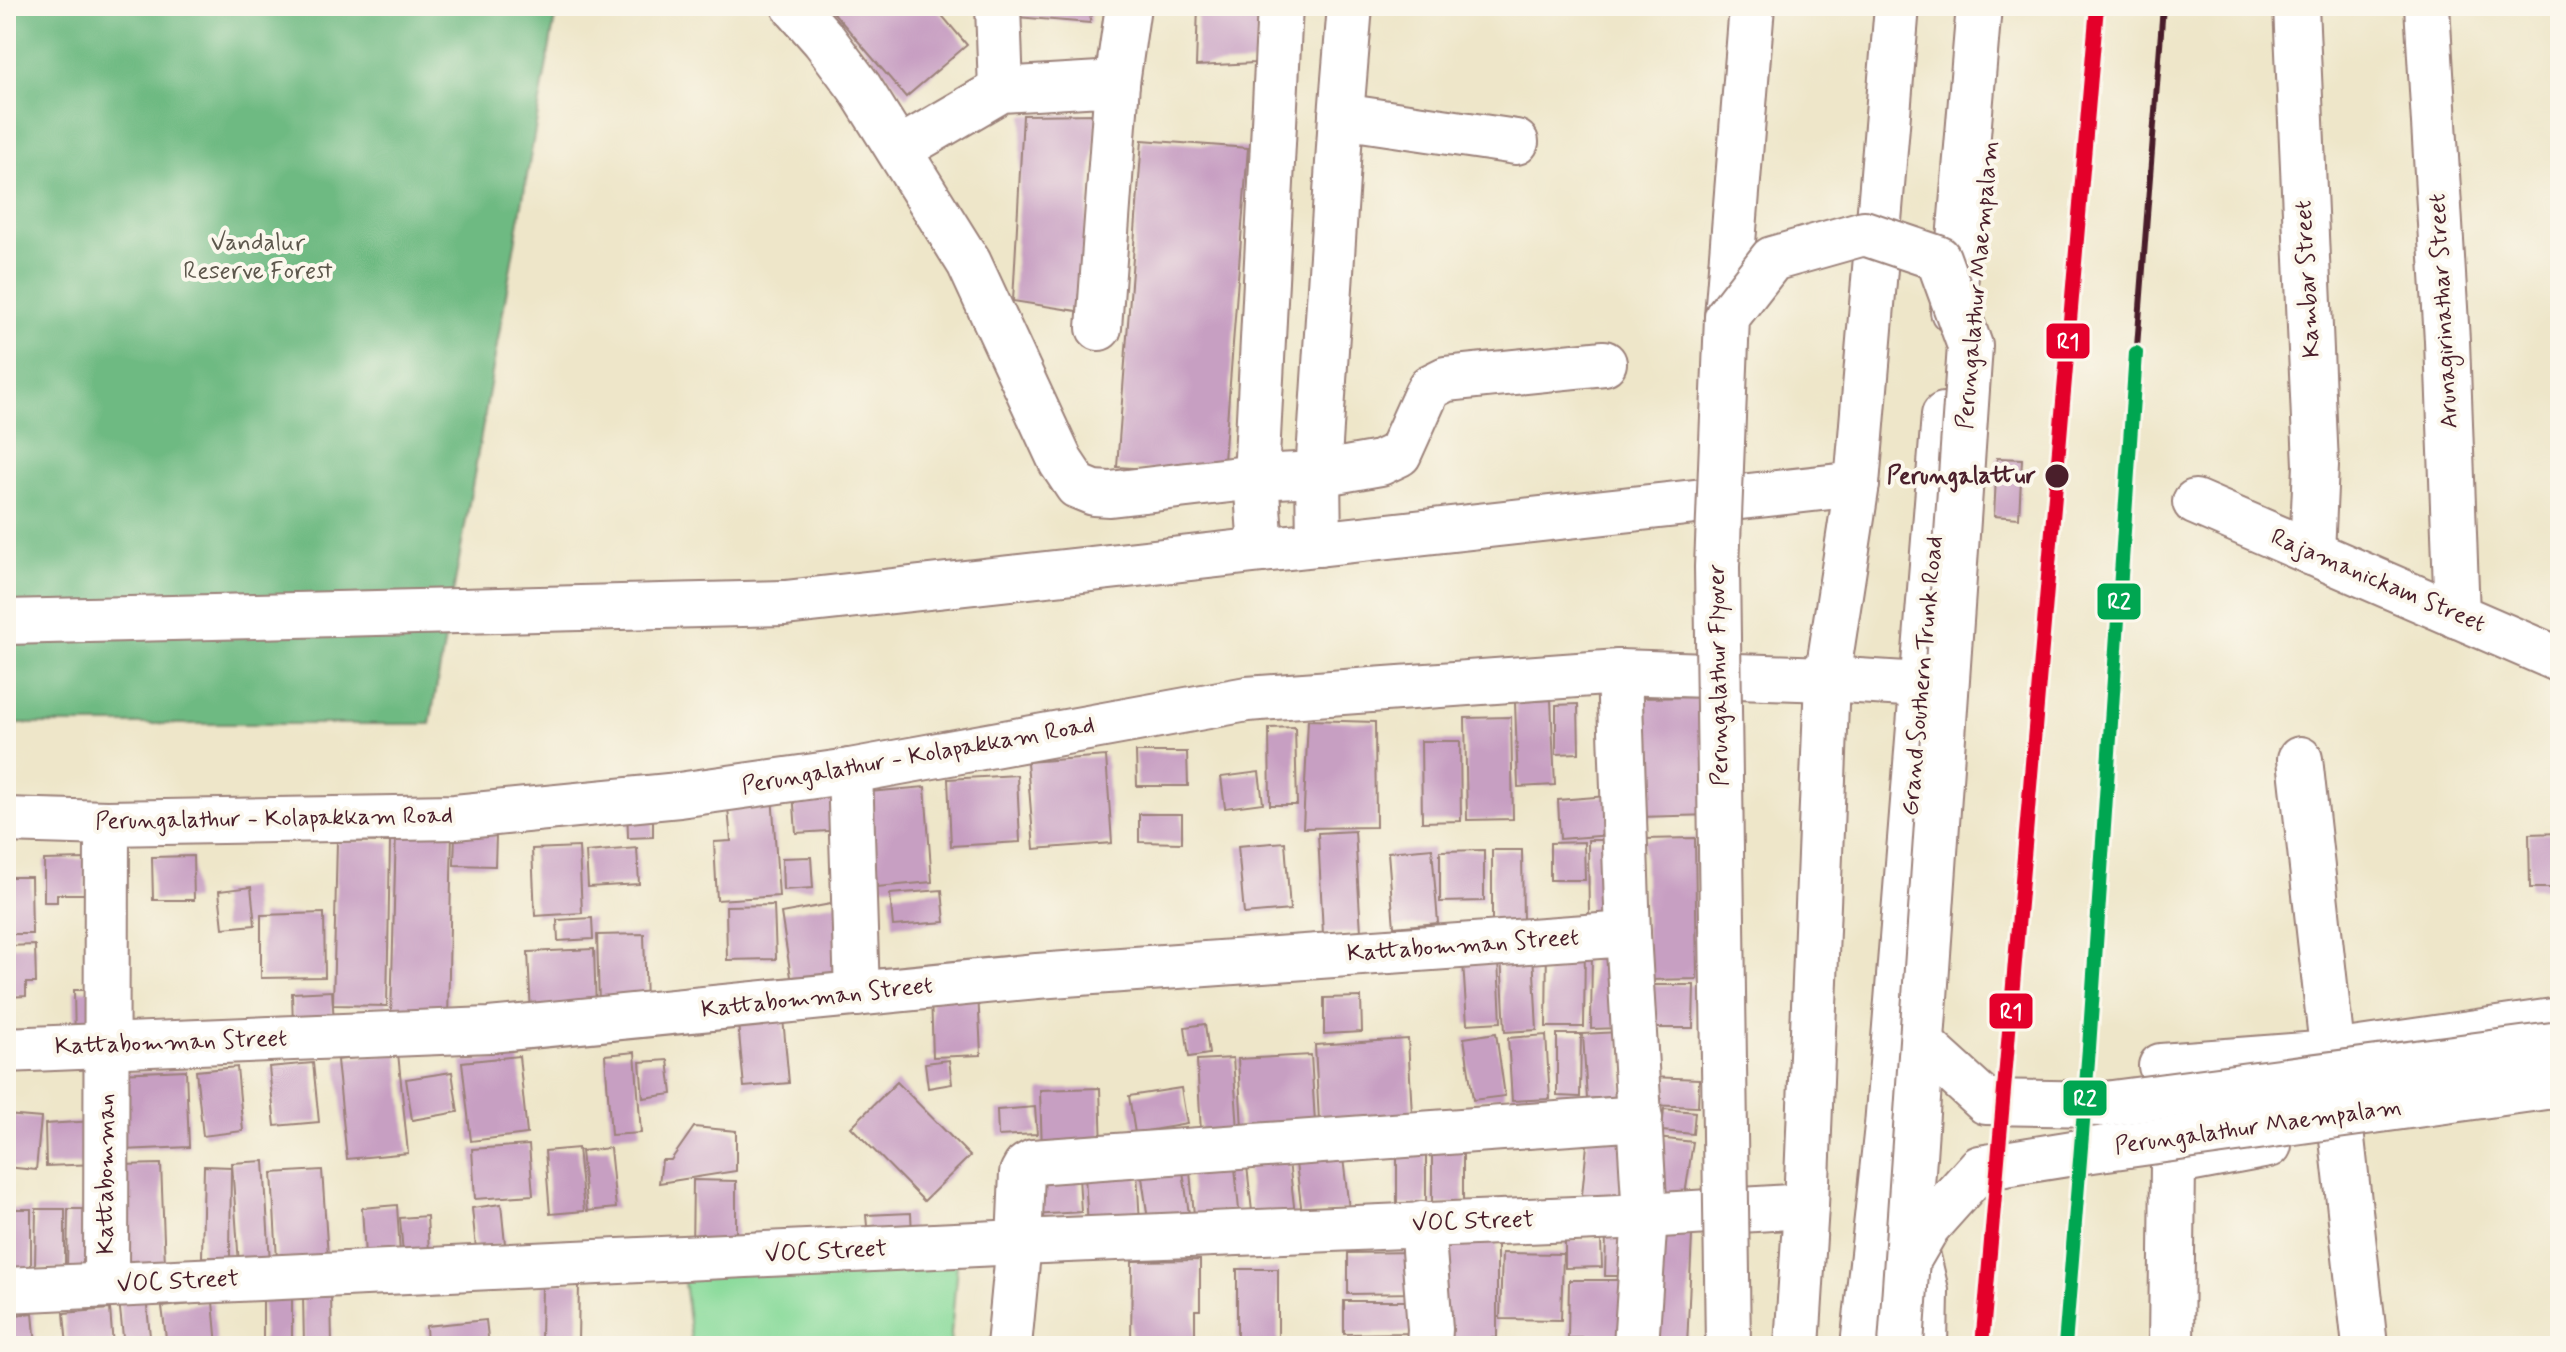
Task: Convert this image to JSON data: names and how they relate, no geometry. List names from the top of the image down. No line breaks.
{"streets":{"main road":["Kambar Street","Perungalathur Maempalam","Arunagirinathar Street","Rajamanickam Street","Perungalathur Flyover","Grand Southern Trunk Road","Perungalathur - Kolapakkam Road","Kattabomman Street","Kattabomman","VOC Street"]},"crossings":[["Kambar Street","Rajamanickam Street"],["Arunagirinathar Street","Rajamanickam Street"],["Grand Southern Trunk Road","Perungalathur - Kolapakkam Road"],["Perungalathur - Kolapakkam Road","Kattabomman"],["Kattabomman Street","Kattabomman"],["Kattabomman","VOC Street"]],"parks":["Vandalur Reserve Forest"],"places":["Perungalattur"],"lines":["transit line R1","transit line R2"]}
